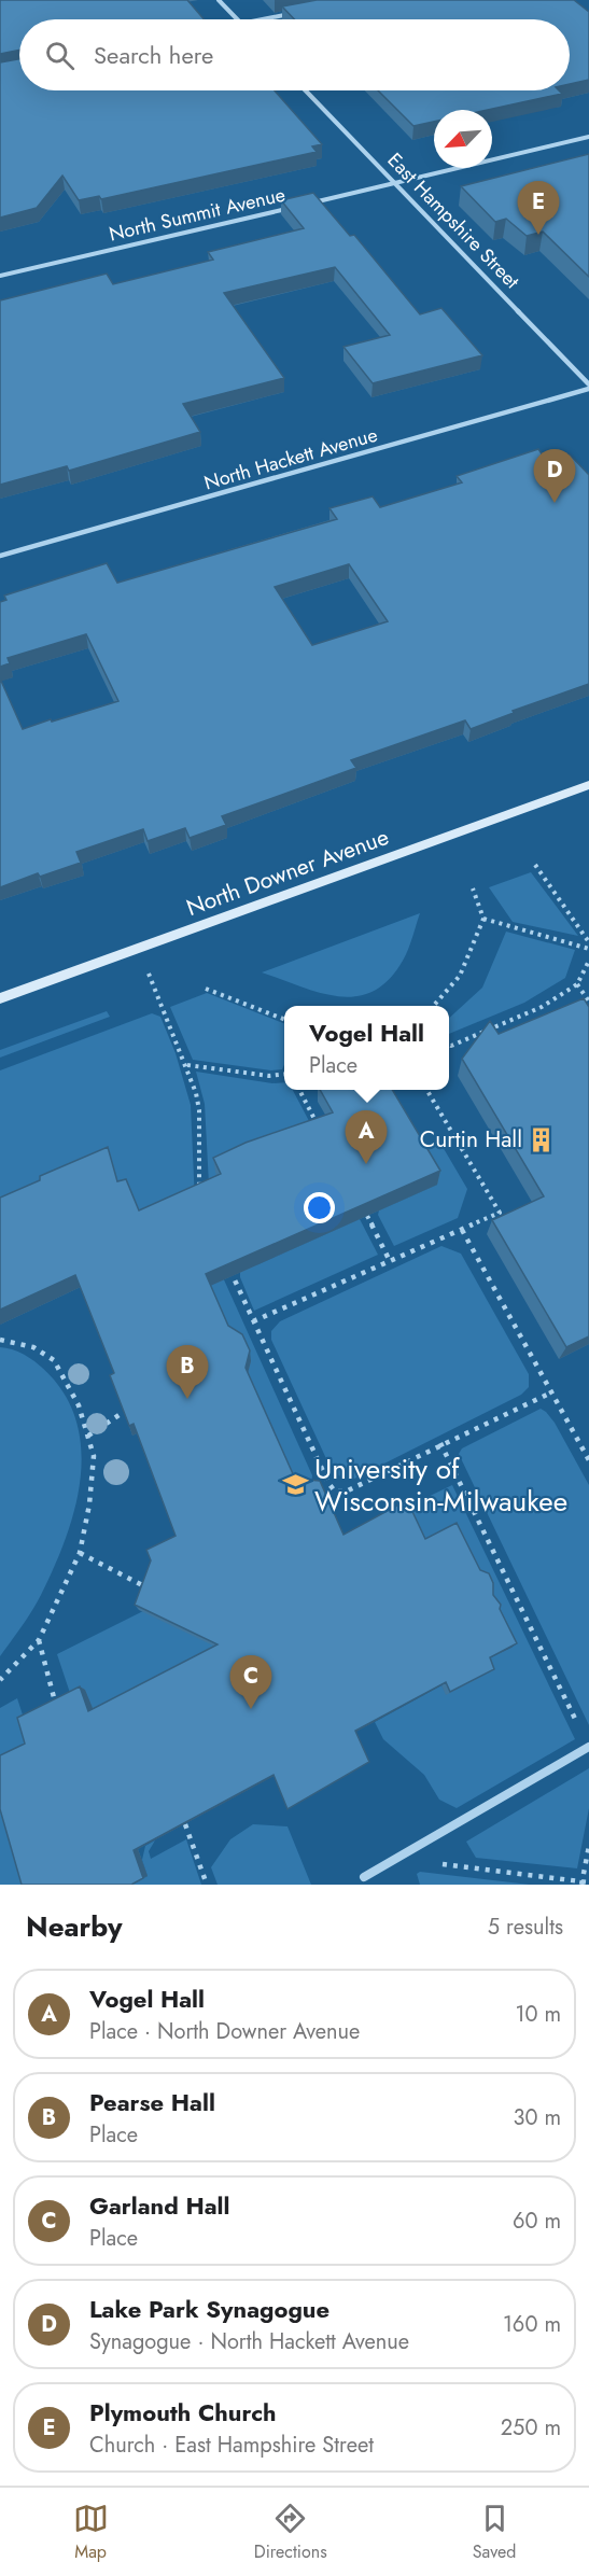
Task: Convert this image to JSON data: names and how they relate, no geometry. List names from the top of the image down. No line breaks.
{"streets":{"street":["North Summit Avenue","East Hampshire Street","North Hackett Avenue","North Downer Avenue"]},"crossings":[["North Summit Avenue","East Hampshire Street"],["East Hampshire Street","North Hackett Avenue"]],"places":{"building":["Curtin Hall"],"school or university":["University of Wisconsin-Milwaukee"]},"north":"bottom left","page":{"search":"Search here","pins":["E","D","A","B","C"],"popup":["Vogel Hall","Place"],"heading":["Nearby","5 results"],"list":[{"mark":"A","name":"Vogel Hall","note":"Place · North Downer Avenue","value":"10 m"},{"mark":"B","name":"Pearse Hall","note":"Place","value":"30 m"},{"mark":"C","name":"Garland Hall","note":"Place","value":"60 m"},{"mark":"D","name":"Lake Park Synagogue","note":"Synagogue · North Hackett Avenue","value":"160 m"},{"mark":"E","name":"Plymouth Church","note":"Church · East Hampshire Street","value":"250 m"}],"nav":["Map","Directions","Saved"]}}
